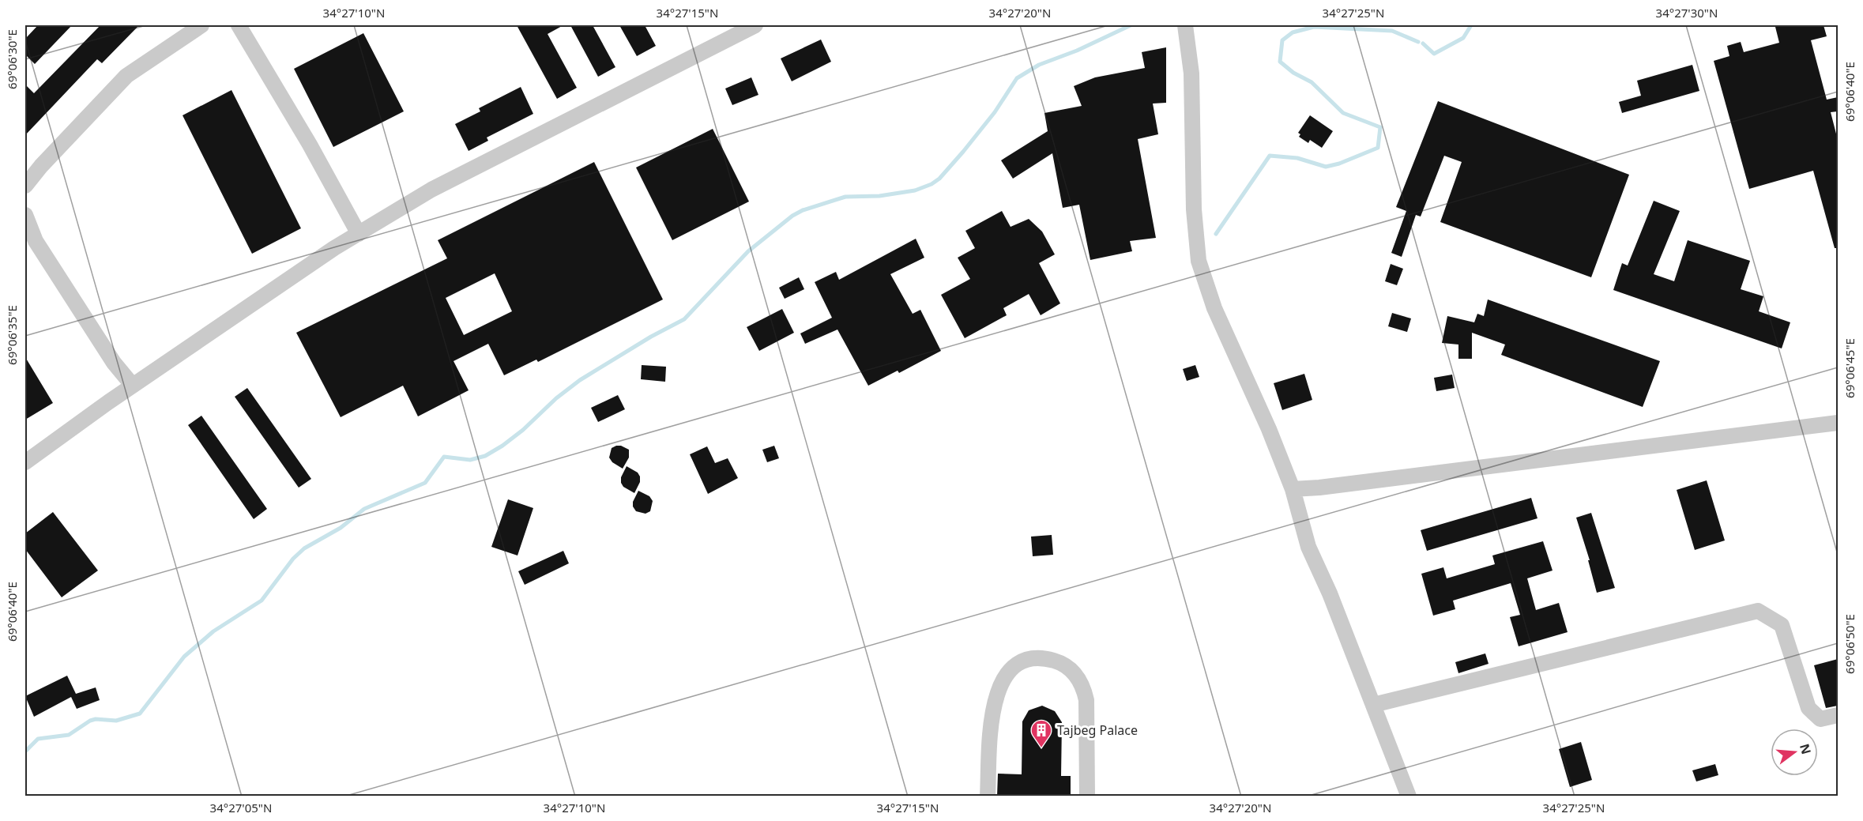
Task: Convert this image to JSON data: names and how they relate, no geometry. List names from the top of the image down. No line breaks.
{"places":{"building":["Tajbeg Palace"]},"north":"right","coordinates":["34°27'10\"N","34°27'15\"N","34°27'20\"N","34°27'25\"N","34°27'30\"N","69°06'30\"E","69°06'40\"E","69°06'35\"E","69°06'45\"E","69°06'50\"E","34°27'05\"N"]}
